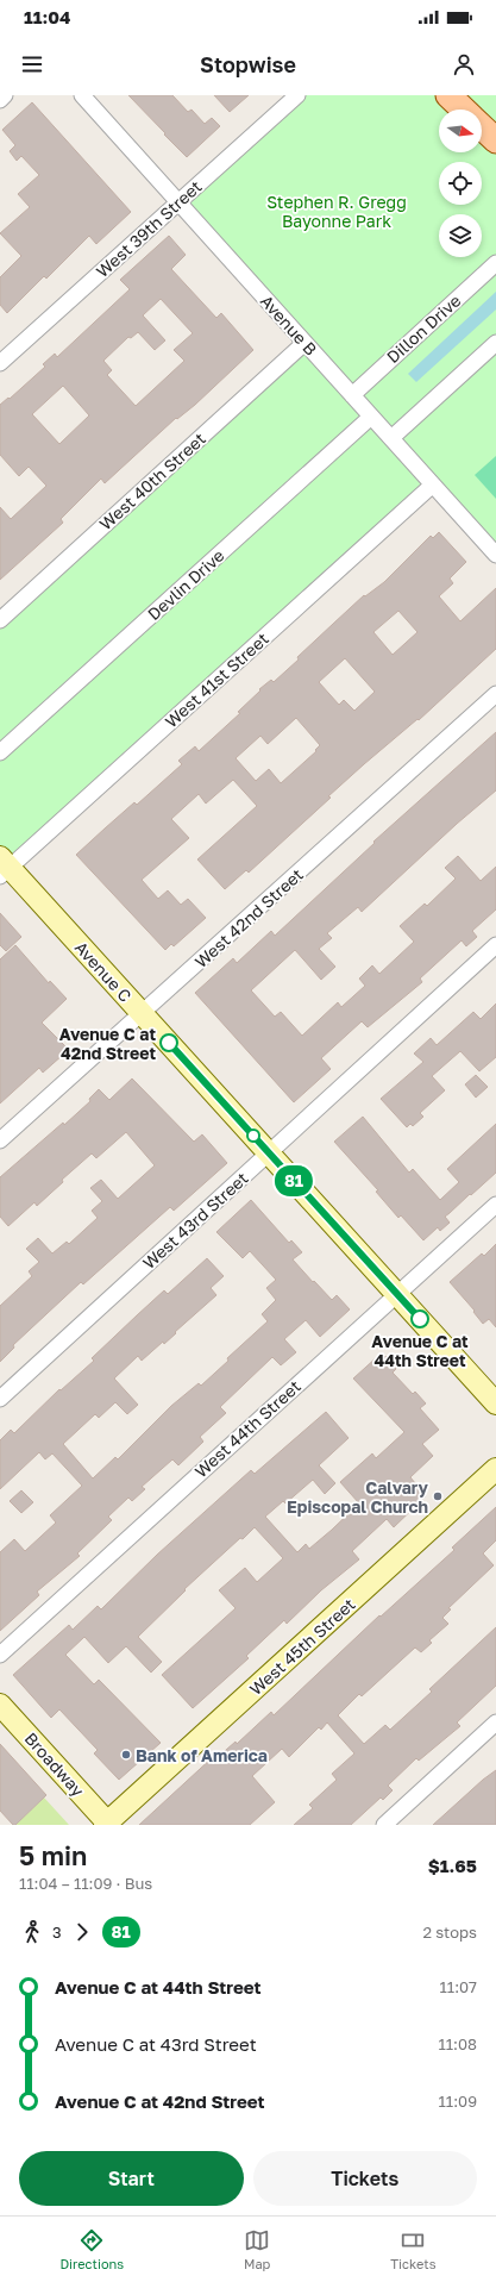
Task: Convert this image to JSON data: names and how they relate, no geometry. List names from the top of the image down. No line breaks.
{"streets":{"main road":["Avenue C","West 45th Street","Broadway"],"street":["West 39th Street","Avenue B","Dillon Drive","West 40th Street","Devlin Drive","West 41st Street","West 42nd Street","West 43rd Street","West 44th Street"]},"crossings":[["West 39th Street","Avenue B"],["Avenue B","Dillon Drive"],["Avenue B","West 40th Street"],["Avenue B","Devlin Drive"],["Avenue B","West 41st Street"],["West 41st Street","Avenue C"],["West 42nd Street","Avenue C"],["Avenue C","West 43rd Street"],["Avenue C","West 44th Street"],["West 45th Street","Broadway"]],"parks":["Stephen R. Gregg Bayonne Park"],"places":["Avenue C at 42nd Street","Avenue C at 44th Street","Calvary Episcopal Church","Bank of America"],"lines":["bus line 81"],"north":"right","page":{"status":"11:04","header":"Stopwise","on_map":"81","heading":["5 min","11:04 – 11:09 · Bus","$1.65"],"legs":["3","81","2 stops"],"list":[{"name":"Avenue C at 44th Street","value":"11:07"},{"name":"Avenue C at 43rd Street","value":"11:08"},{"name":"Avenue C at 42nd Street","value":"11:09"}],"buttons":["Start","Tickets"],"tabs":["Directions","Map","Tickets"]}}
